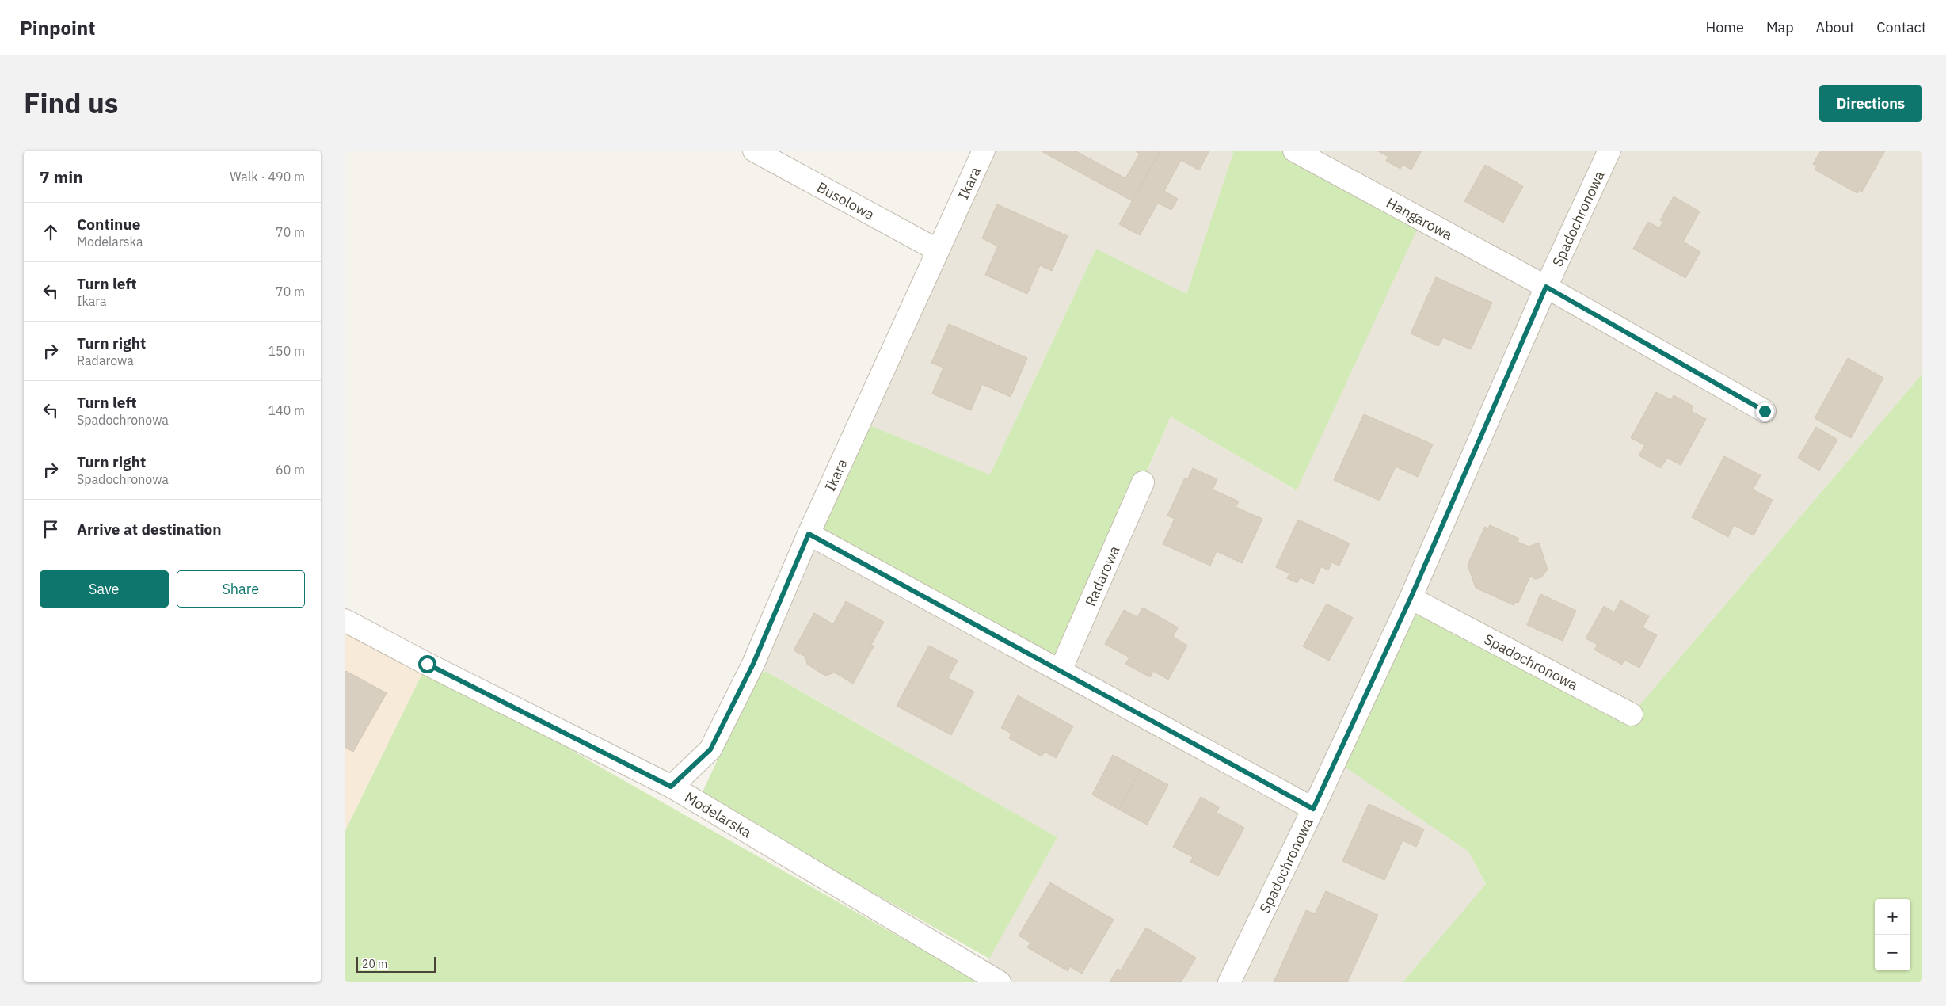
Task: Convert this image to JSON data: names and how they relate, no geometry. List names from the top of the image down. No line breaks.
{"streets":{"street":["Ikara","Busolowa","Hangarowa","Spadochronowa","Radarowa","Modelarska"]},"crossings":[["Ikara","Busolowa"],["Ikara","Modelarska"],["Hangarowa","Spadochronowa"]],"scale_bar":"20 m","page":{"header":"Pinpoint","nav":["Home","Map","About","Contact"],"title":"Find us","buttons":["Directions",["Save","Share"]],"heading":["7 min","Walk · 490 m"],"list":[["Continue","Modelarska","70 m"],["Turn left","Ikara","70 m"],["Turn right","Radarowa","150 m"],["Turn left","Spadochronowa","140 m"],["Turn right","Spadochronowa","60 m"],"Arrive at destination"],"map_buttons":["+","−"],"scale":"20 m"}}
